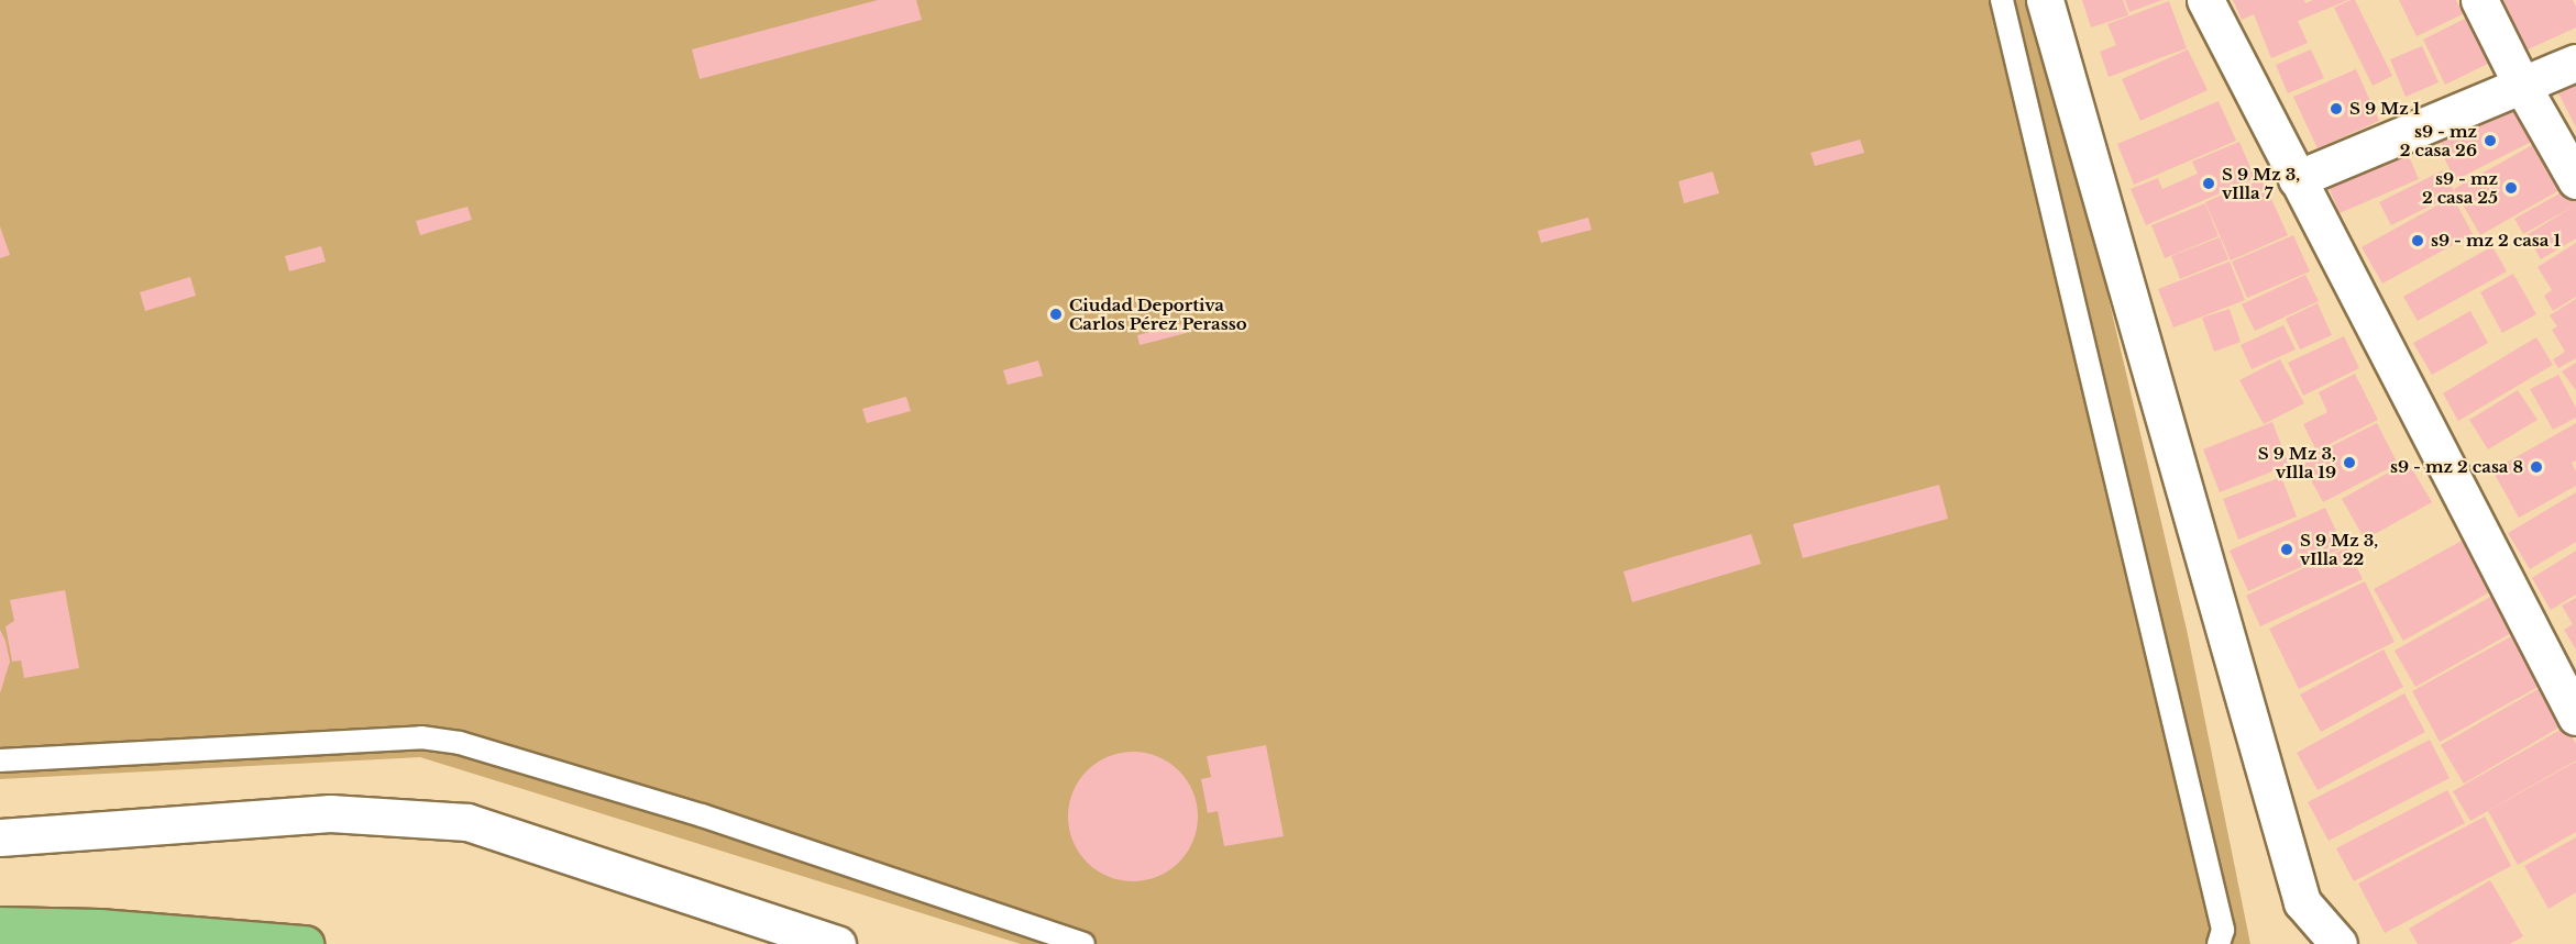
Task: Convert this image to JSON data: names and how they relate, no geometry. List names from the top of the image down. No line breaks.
{"places":["S 9 Mz 1","s9 - mz 2 casa 26","S 9 Mz 3, vIlla 7","s9 - mz 2 casa 25","s9 - mz 2 casa 1","Ciudad Deportiva Carlos Pérez Perasso","S 9 Mz 3, vIlla 19","s9 - mz 2 casa 8","S 9 Mz 3, vIlla 22"]}
